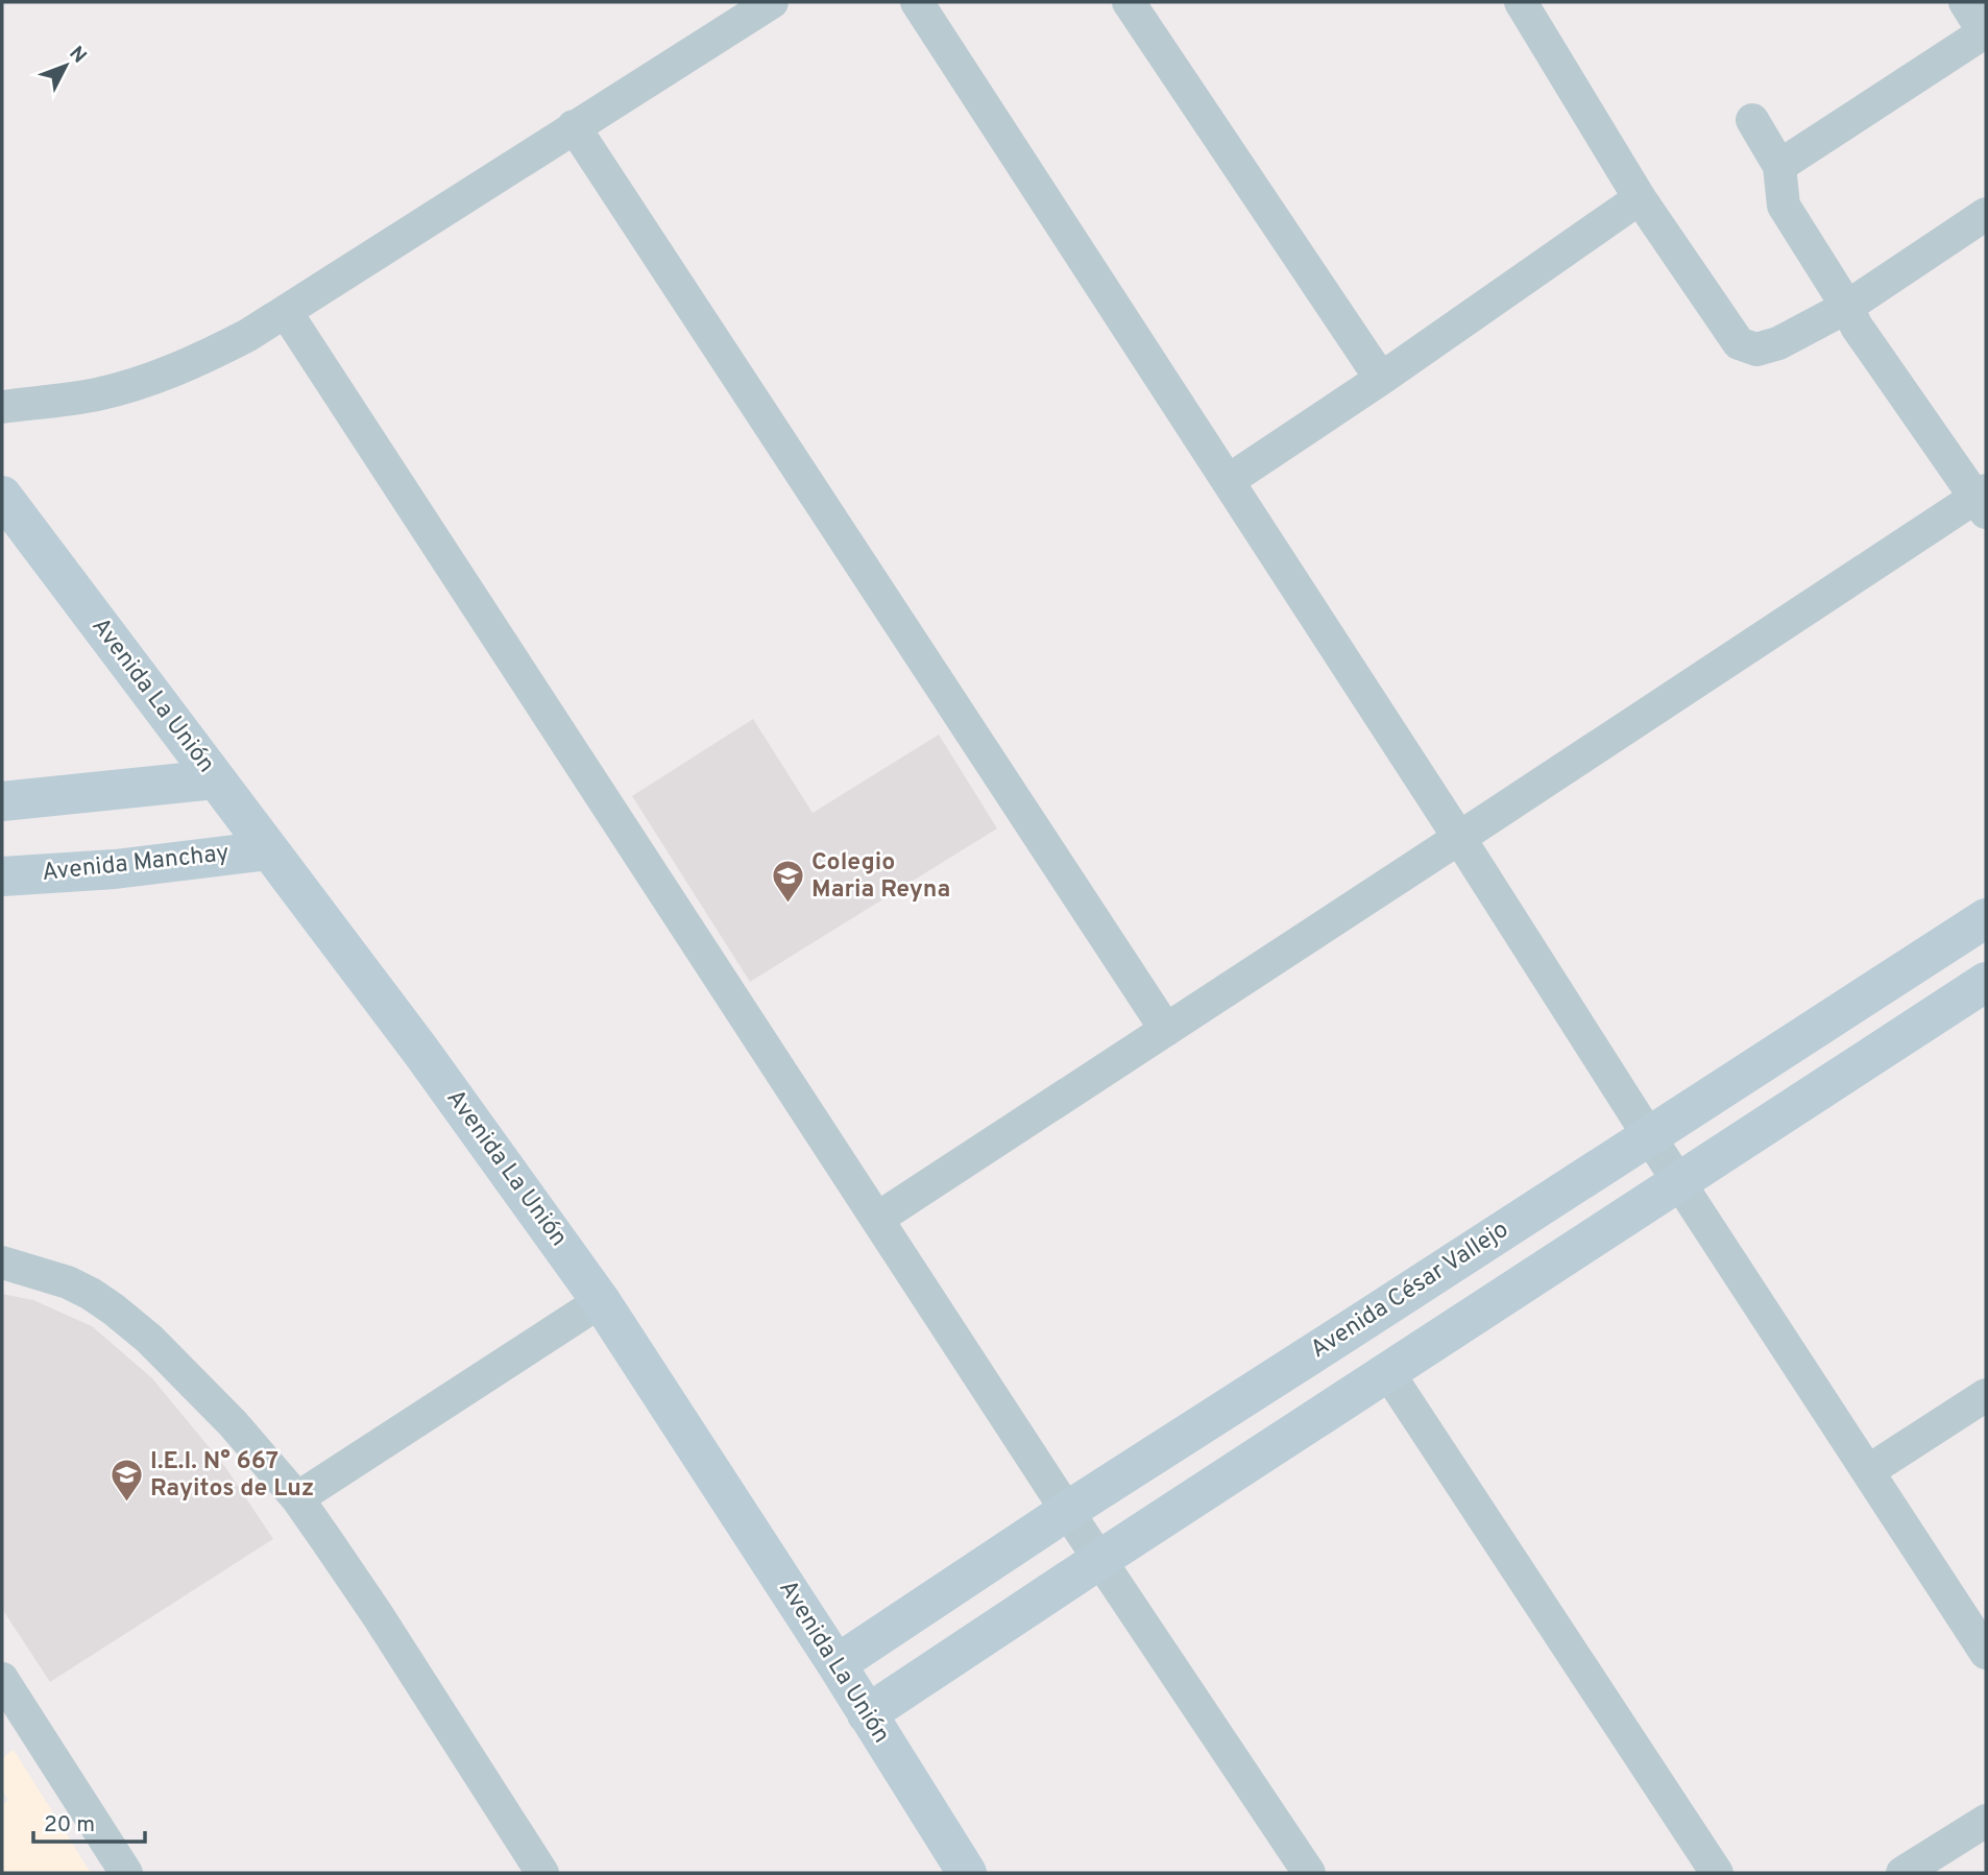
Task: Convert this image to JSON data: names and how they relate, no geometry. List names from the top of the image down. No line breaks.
{"streets":{"street":["Avenida La Unión","Avenida Manchay","Avenida César Vallejo"]},"crossings":[["Avenida La Unión","Avenida Manchay"],["Avenida La Unión","Avenida César Vallejo"]],"places":{"school or university":["Colegio Maria Reyna","I.E.I. N° 667 Rayitos de Luz"]},"scale_bar":"20 m","north":"top right"}
